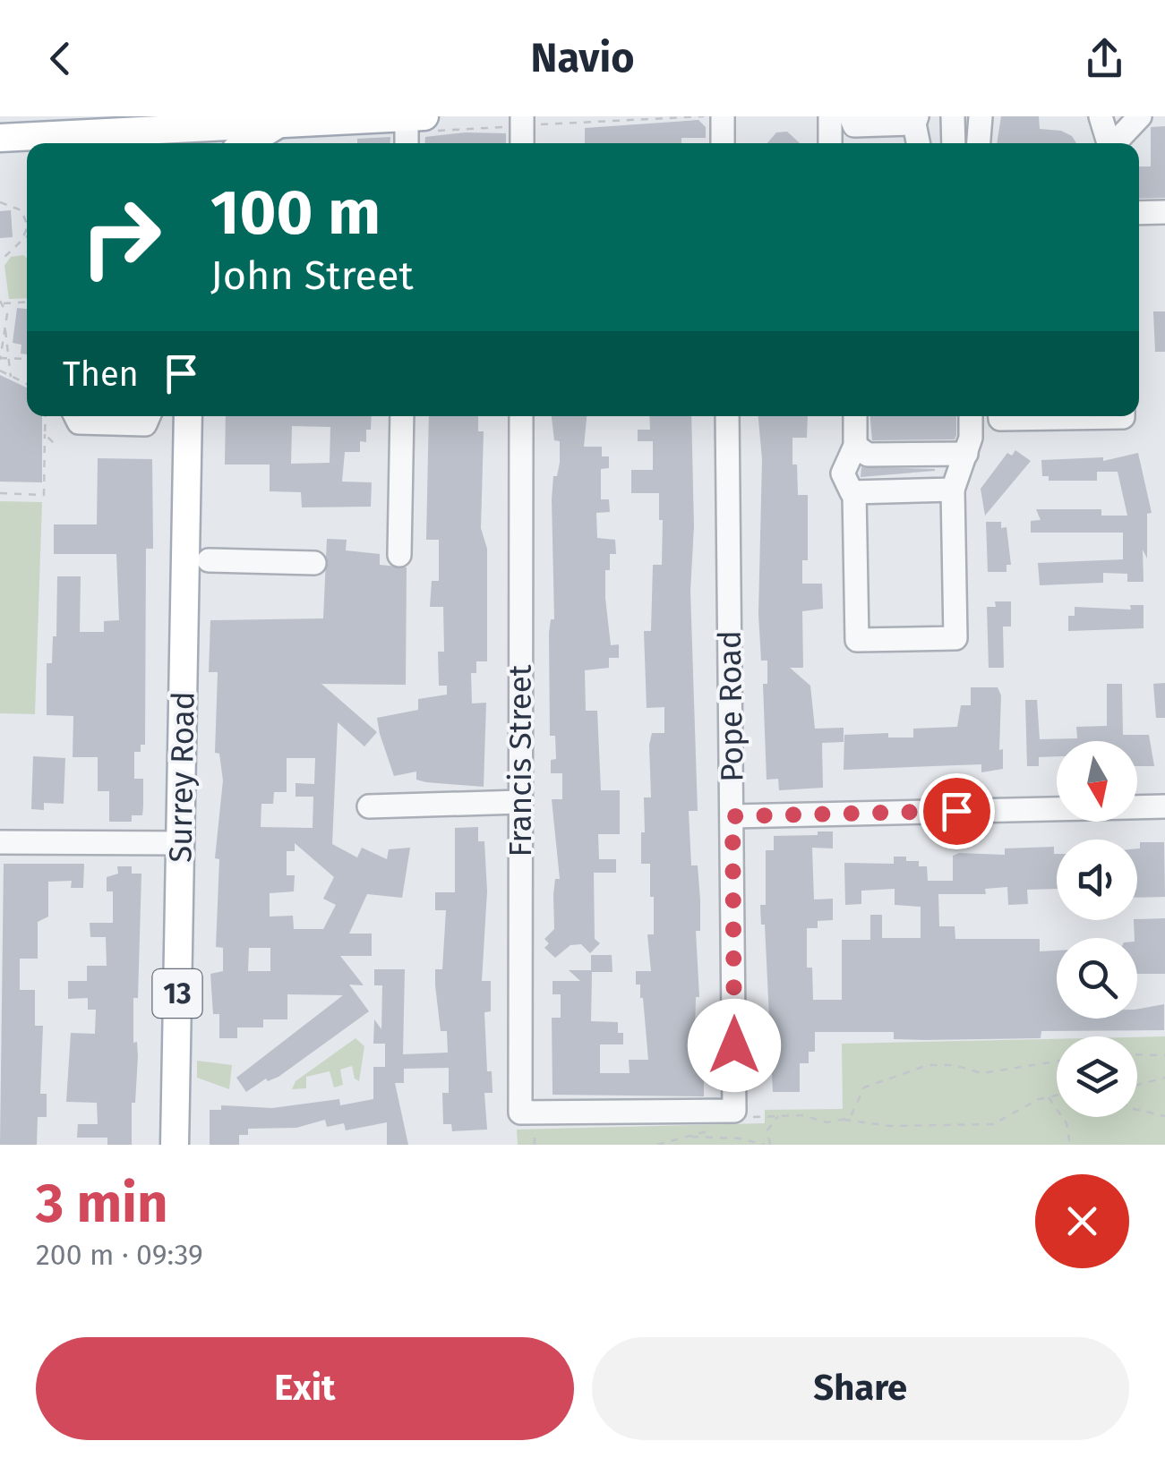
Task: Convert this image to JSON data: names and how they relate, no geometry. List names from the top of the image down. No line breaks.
{"streets":{"main road":["Surrey Road","13"],"street":["Pope Road","Francis Street"]},"crossings":[["Pope Road","Francis Street"]],"north":"bottom","page":{"header":"Navio","turn":["100 m","John Street"],"then":"Then","heading":["3 min","200 m · 09:39"],"buttons":["Exit","Share"]}}
